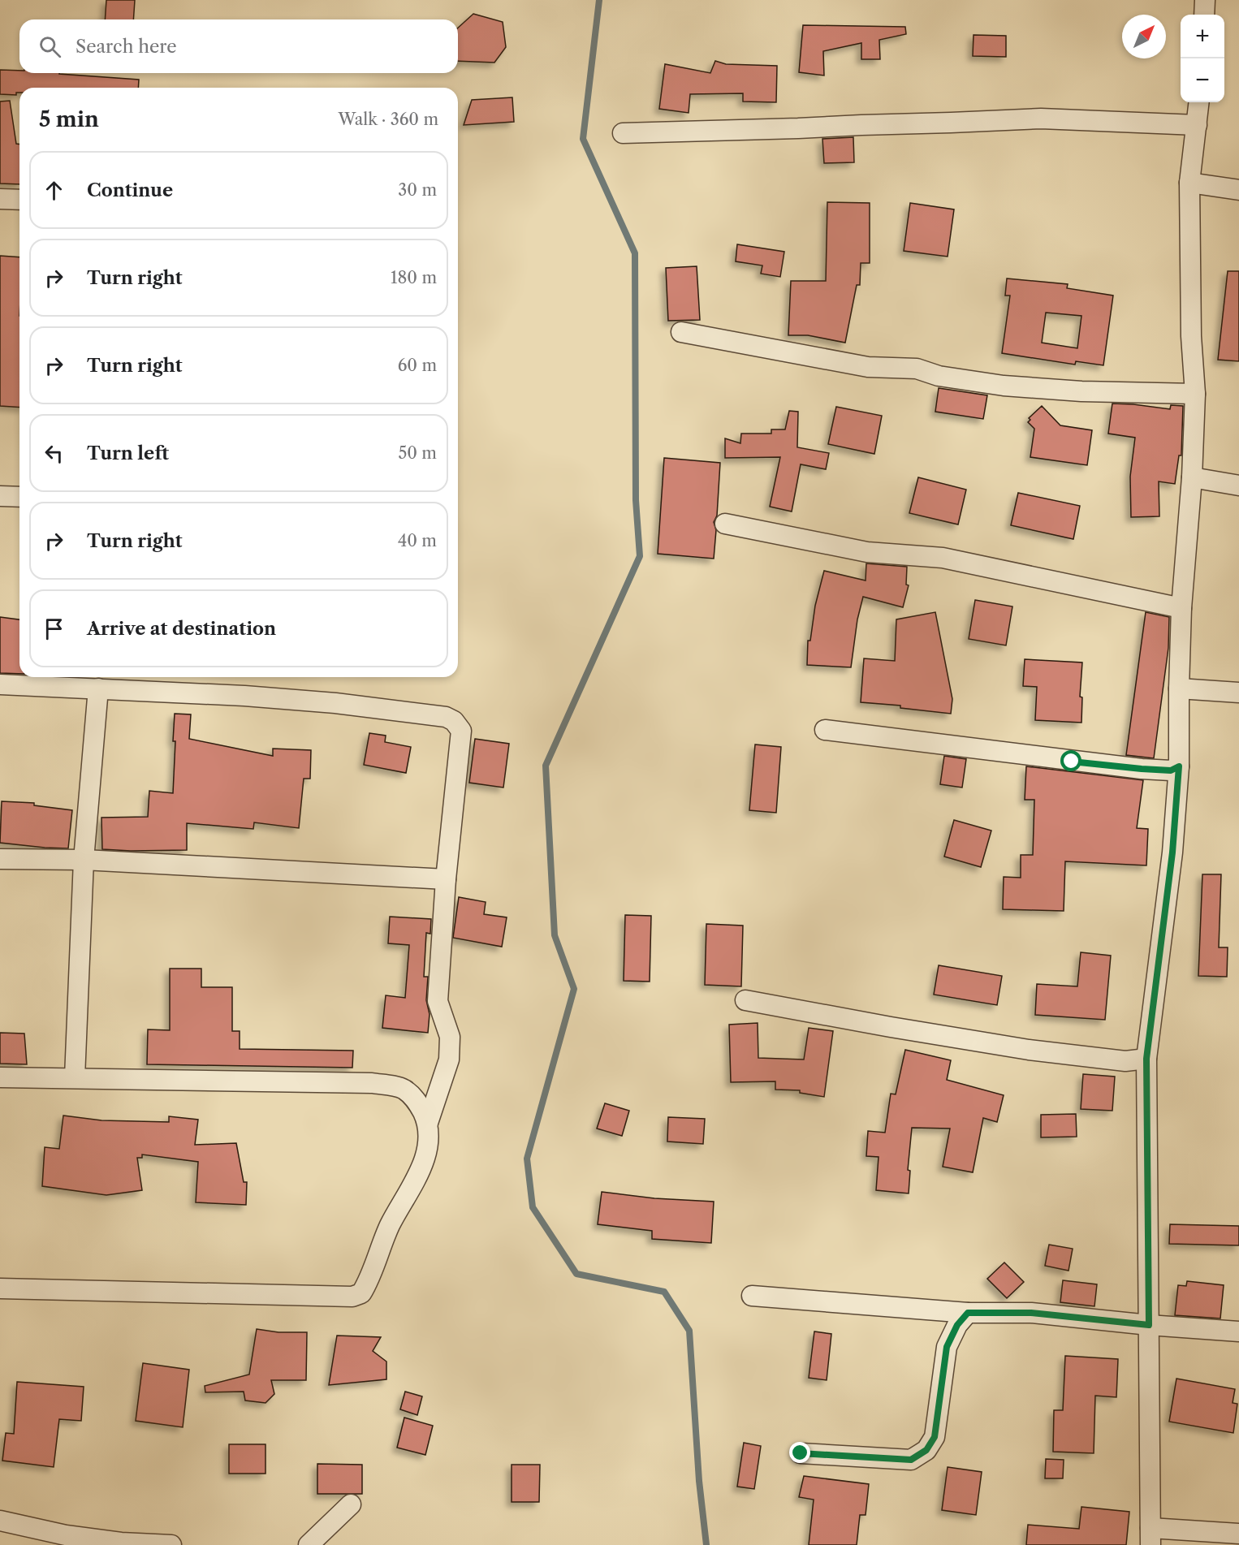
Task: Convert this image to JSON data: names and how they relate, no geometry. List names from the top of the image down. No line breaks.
{"north":"top right","page":{"map_buttons":["+","−"],"search":"Search here","heading":["5 min","Walk · 360 m"],"list":[["Continue","30 m"],["Turn right","180 m"],["Turn right","60 m"],["Turn left","50 m"],["Turn right","40 m"],"Arrive at destination"]}}
